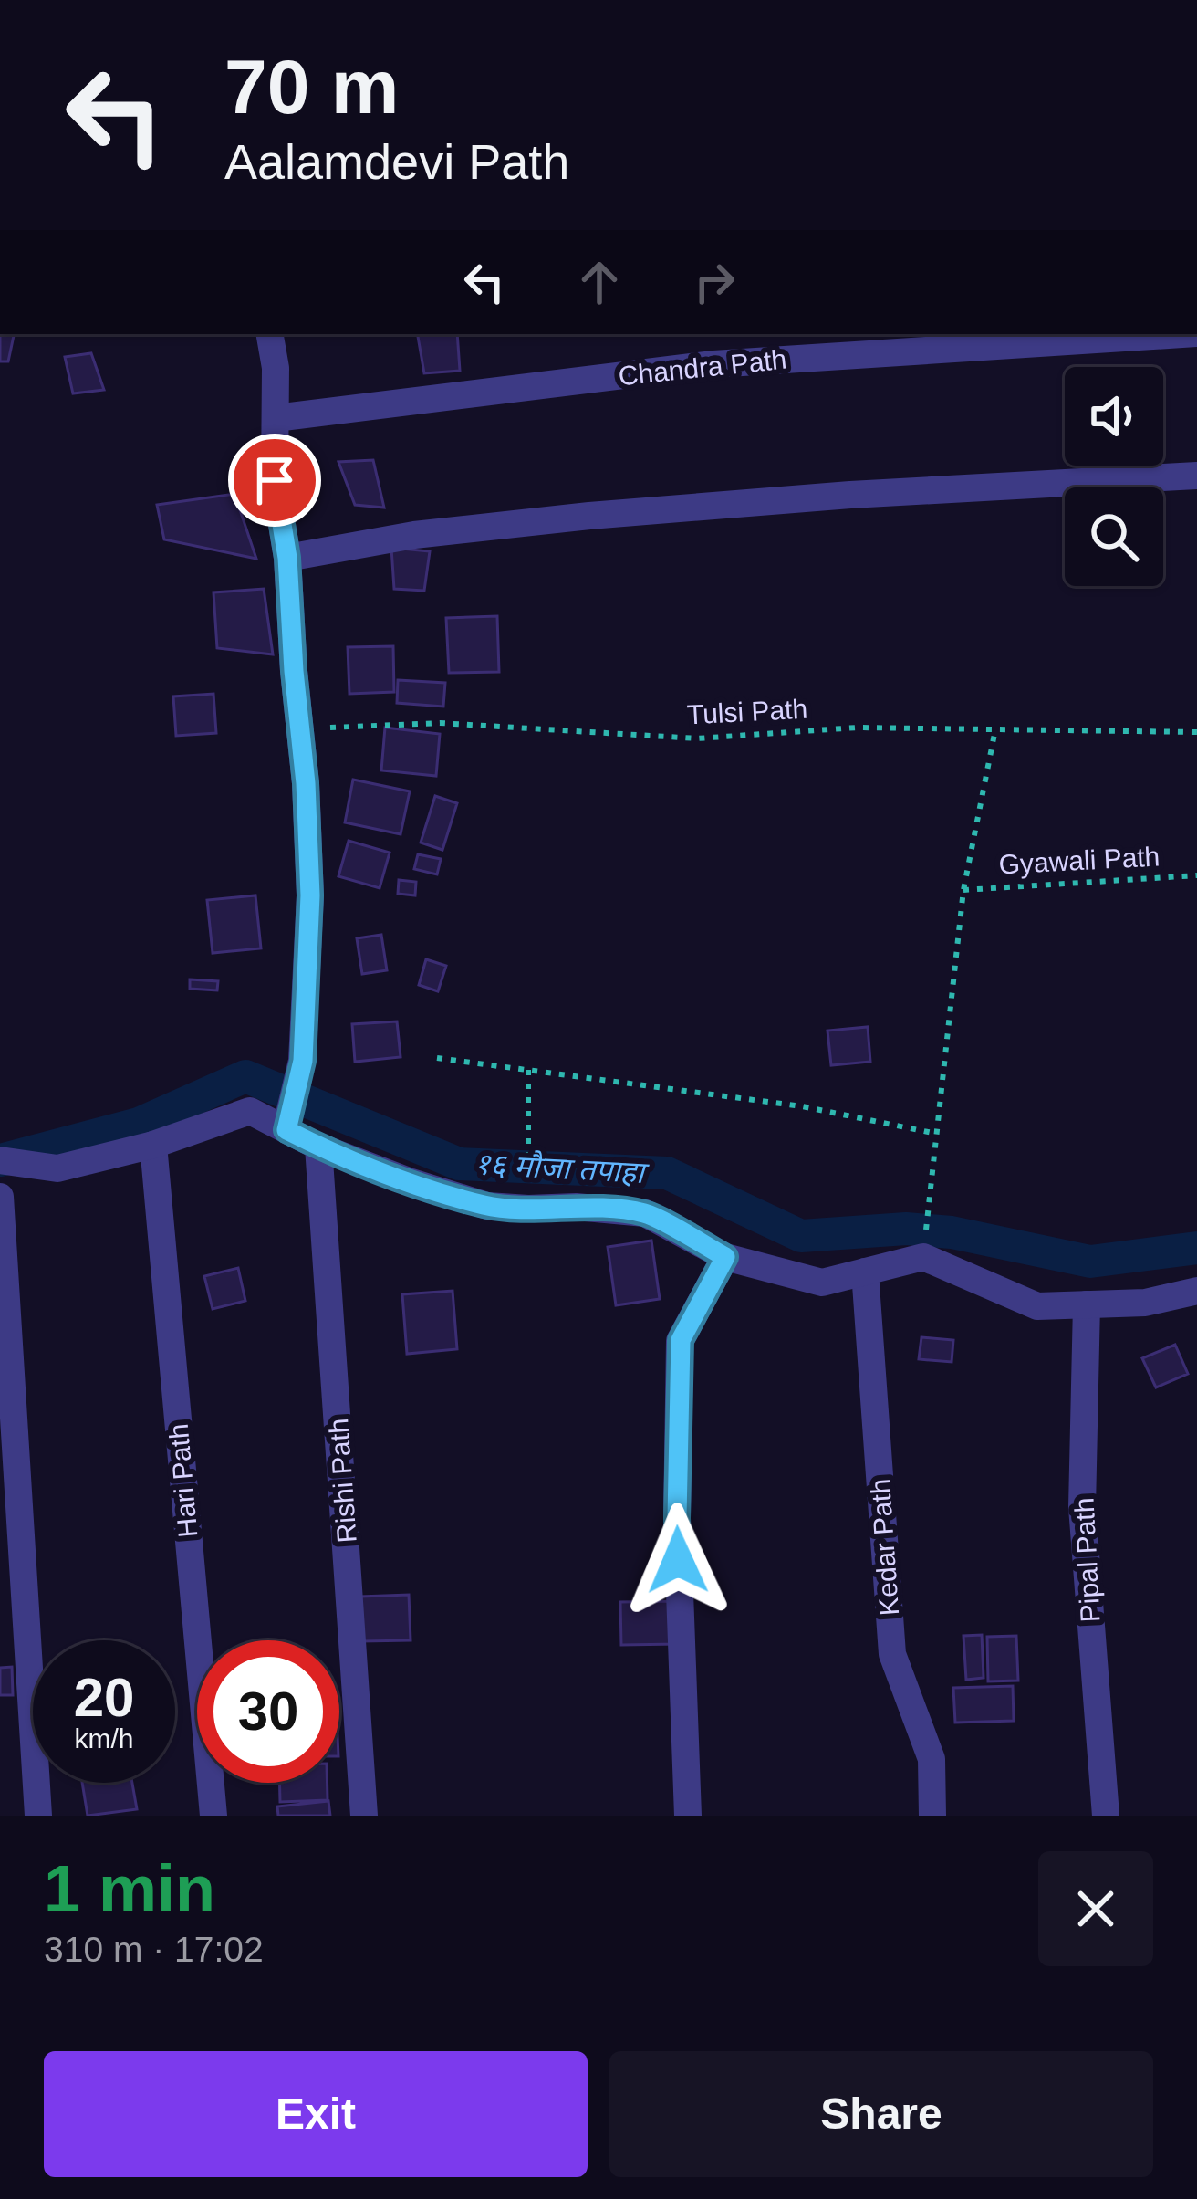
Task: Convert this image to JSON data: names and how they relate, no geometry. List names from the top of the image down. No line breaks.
{"streets":{"street":["Chandra Path","Hari Path","Rishi Path","Kedar Path","Pipal Path"],"path":["Tulsi Path","Gyawali Path"]},"water":["१६ मौजा तपाहा"],"page":{"turn":["70 m","Aalamdevi Path"],"speed":"20 km/h","limit":"30","heading":["1 min","310 m · 17:02"],"buttons":["Exit","Share"]}}
